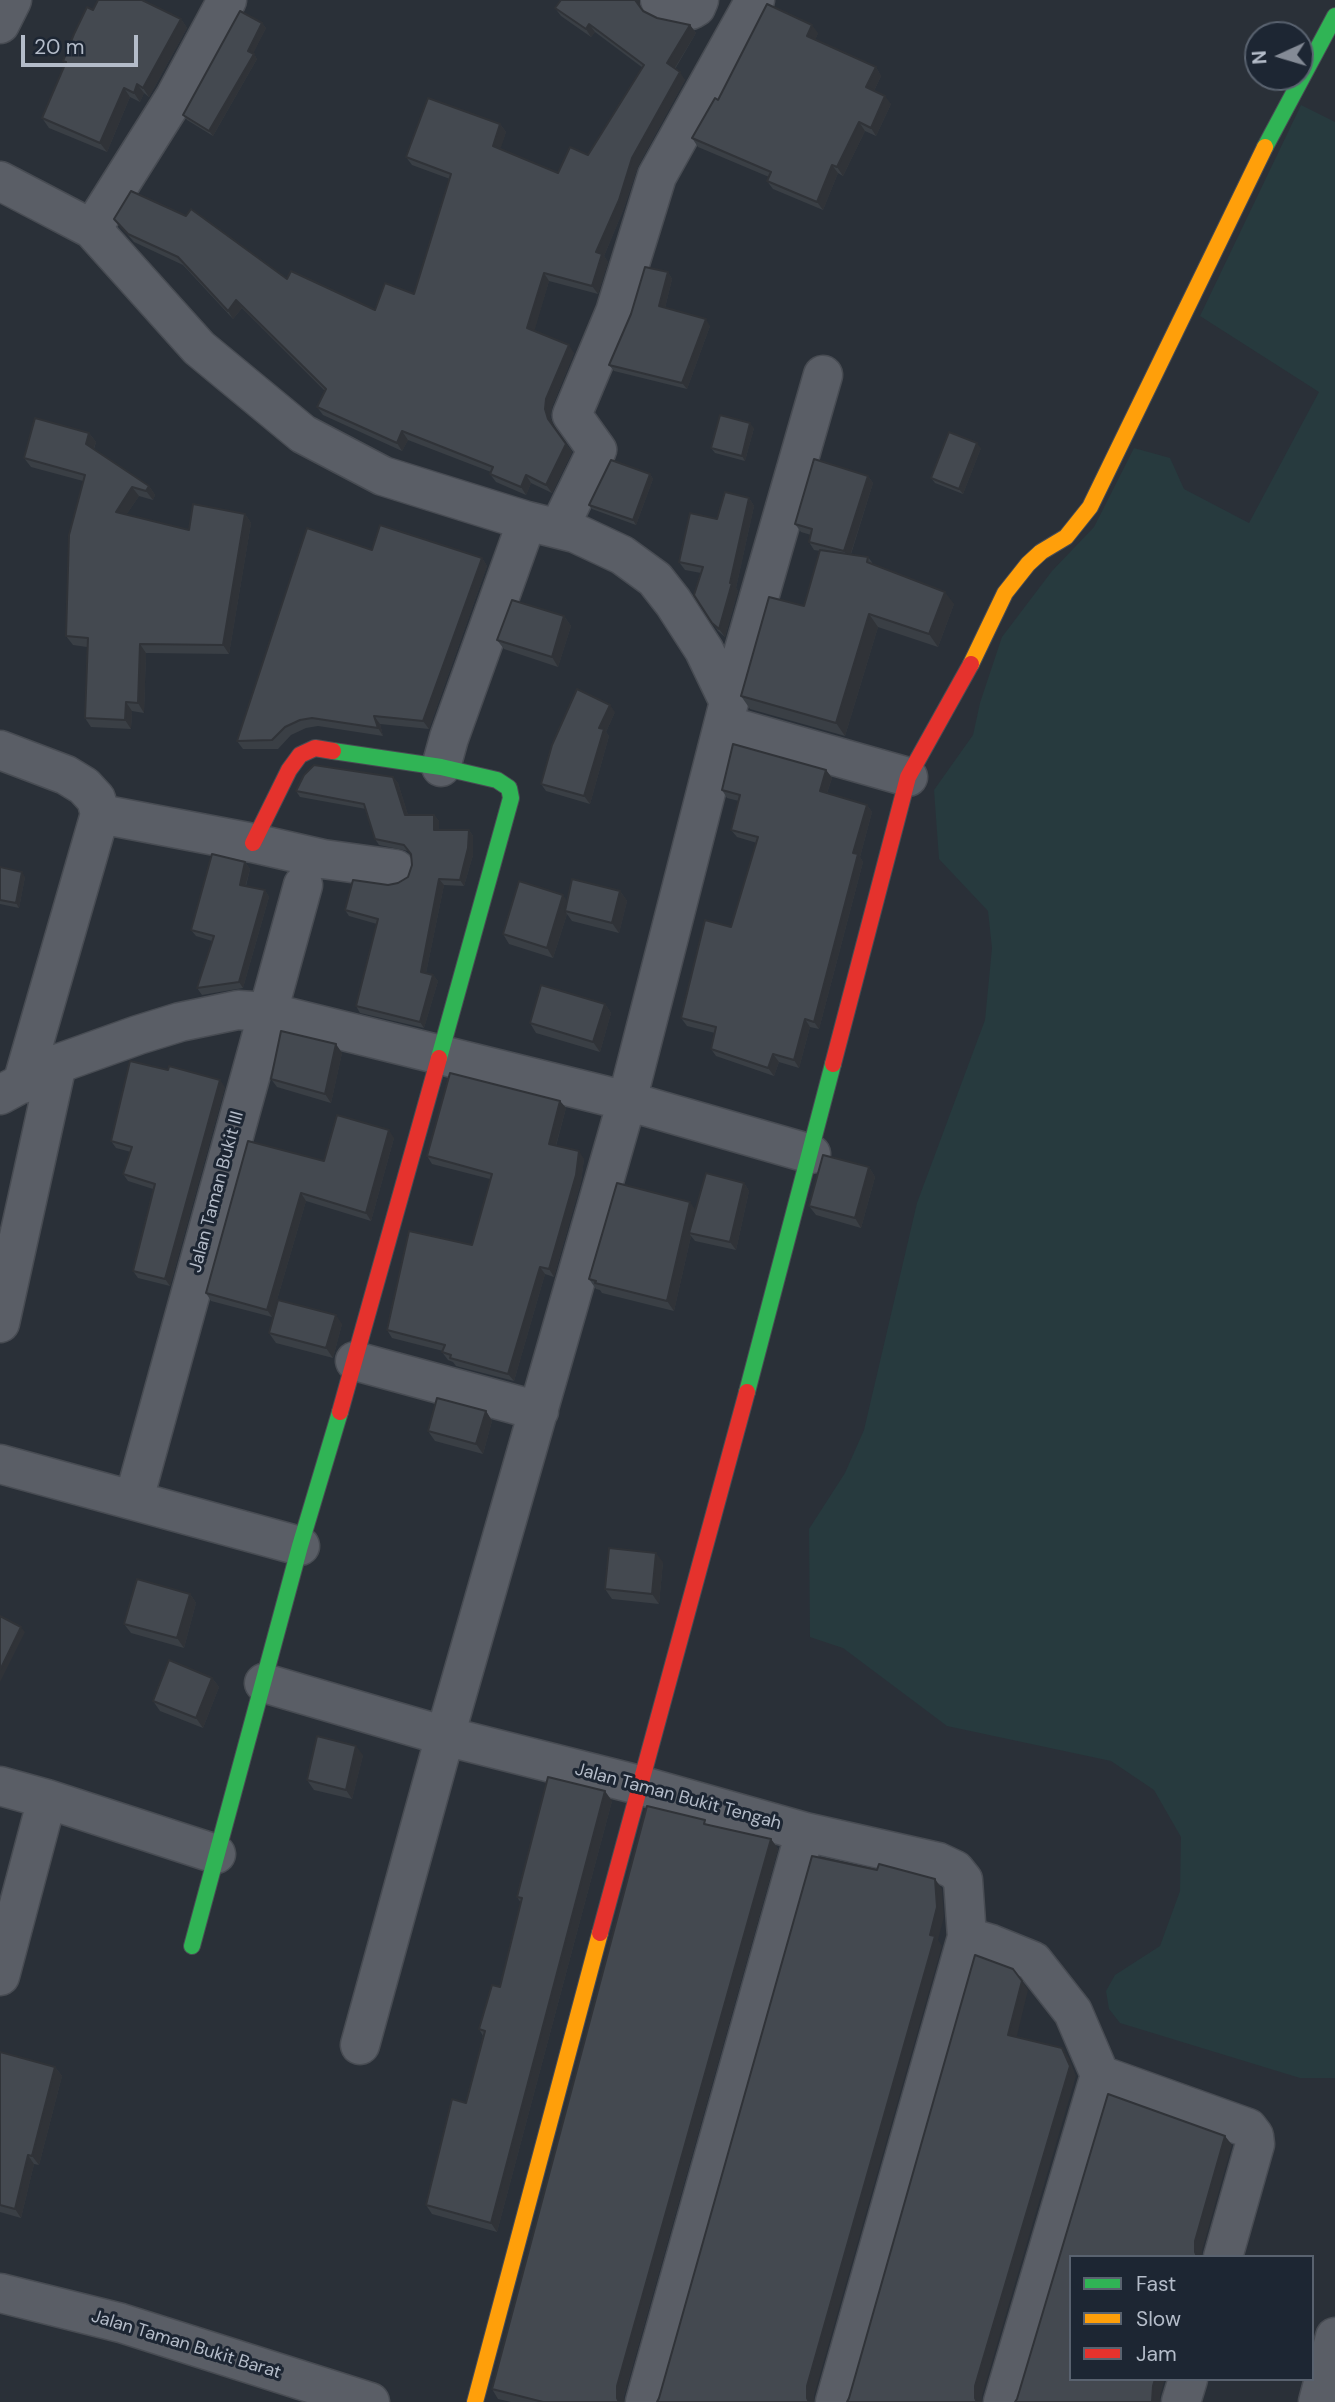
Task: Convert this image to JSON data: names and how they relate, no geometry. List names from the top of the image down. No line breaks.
{"streets":{"street":["Jalan Taman Bukit III","Jalan Taman Bukit Tengah","Jalan Taman Bukit Barat"]},"legend":["Fast","Slow","Jam"],"scale_bar":"20 m","north":"left"}
